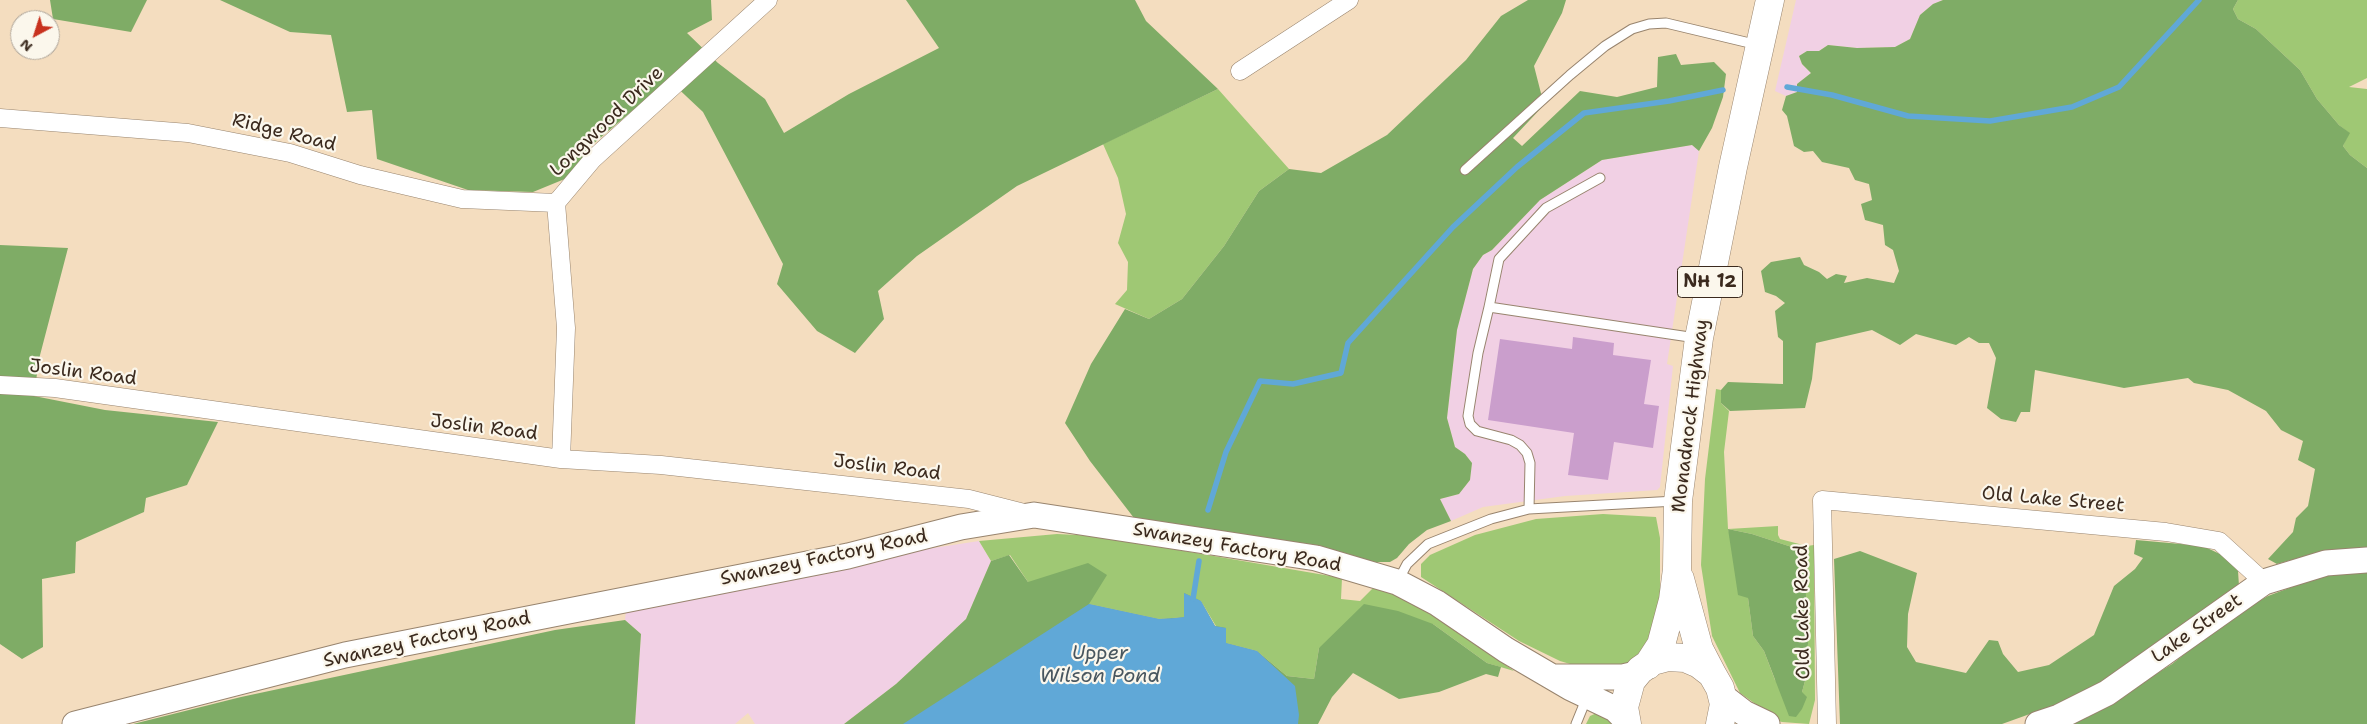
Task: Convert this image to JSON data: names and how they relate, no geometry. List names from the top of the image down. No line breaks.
{"streets":{"highway":["NH 12","Monadnock Highway"],"street":["Longwood Drive","Ridge Road","Joslin Road","Old Lake Street","Swanzey Factory Road","Old Lake Road","Lake Street"]},"crossings":[["Longwood Drive","Ridge Road"],["Longwood Drive","Joslin Road"],["NH 12","Monadnock Highway"],["NH 12","Swanzey Factory Road"],["Joslin Road","Swanzey Factory Road"],["Monadnock Highway","Swanzey Factory Road"],["Old Lake Street","Old Lake Road"],["Old Lake Street","Lake Street"]],"water":["Upper Wilson Pond"],"north":"bottom left"}
